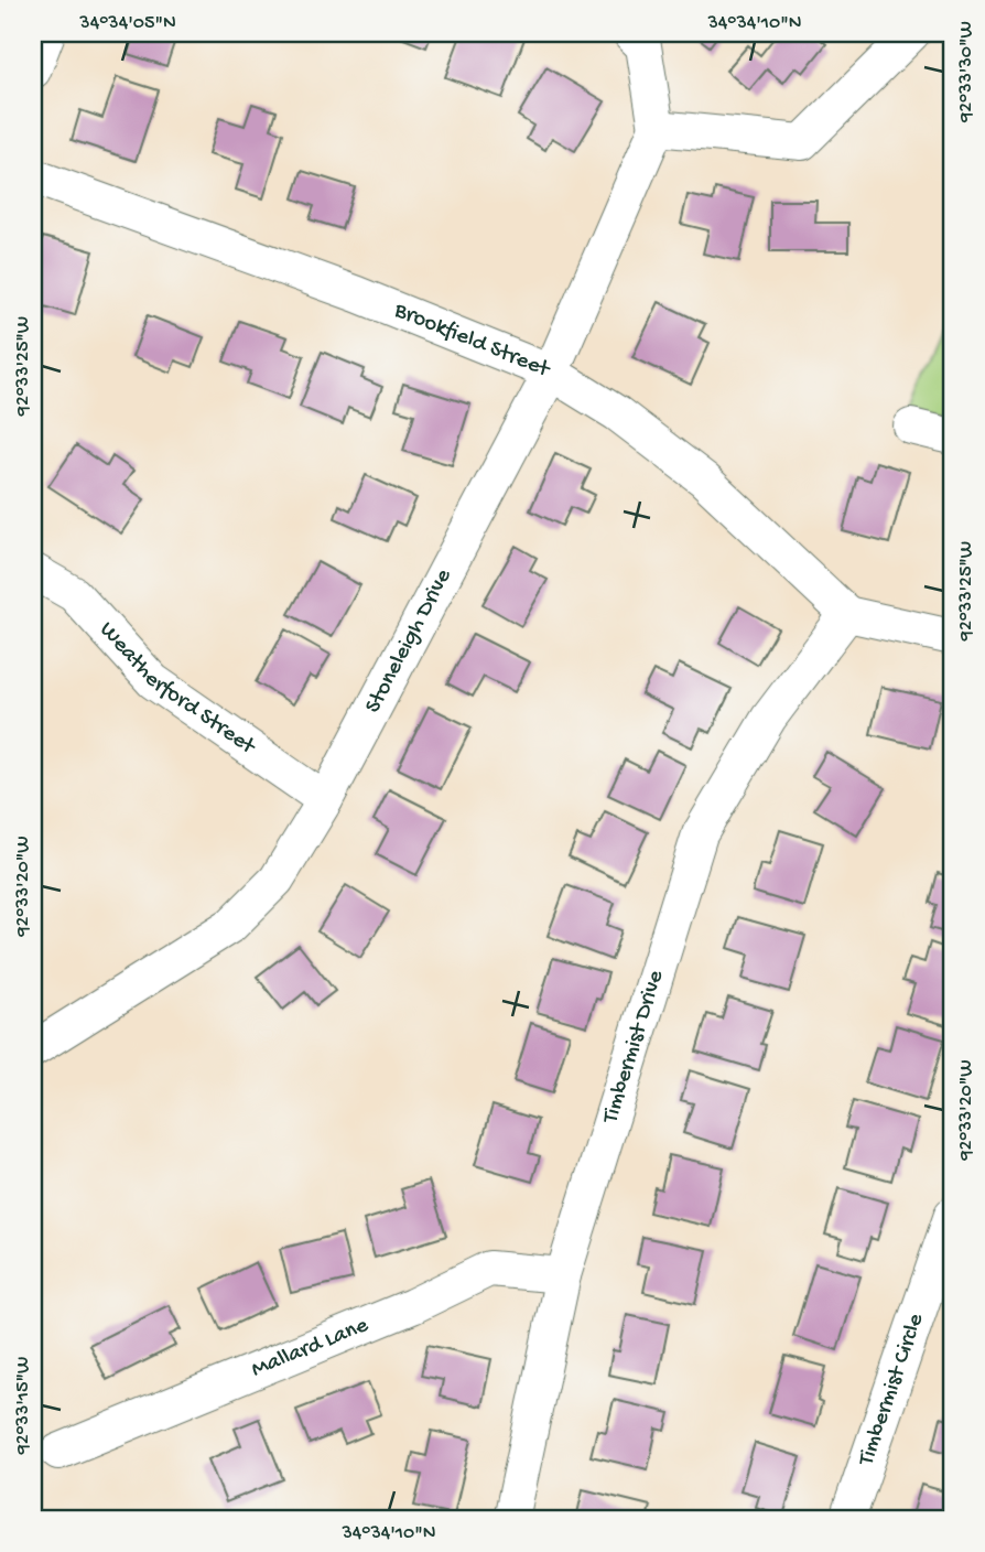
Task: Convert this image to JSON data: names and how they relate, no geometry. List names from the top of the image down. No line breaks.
{"streets":{"street":["Brookfield Street","Stoneleigh Drive","Weatherford Street","Timbermist Drive","Mallard Lane","Timbermist Circle"]},"crossings":[["Brookfield Street","Stoneleigh Drive"],["Brookfield Street","Timbermist Drive"],["Stoneleigh Drive","Weatherford Street"],["Timbermist Drive","Mallard Lane"]],"coordinates":["34°34'05\"N","34°34'10\"N","92°33'30\"W","92°33'25\"W","92°33'20\"W","92°33'15\"W"]}
